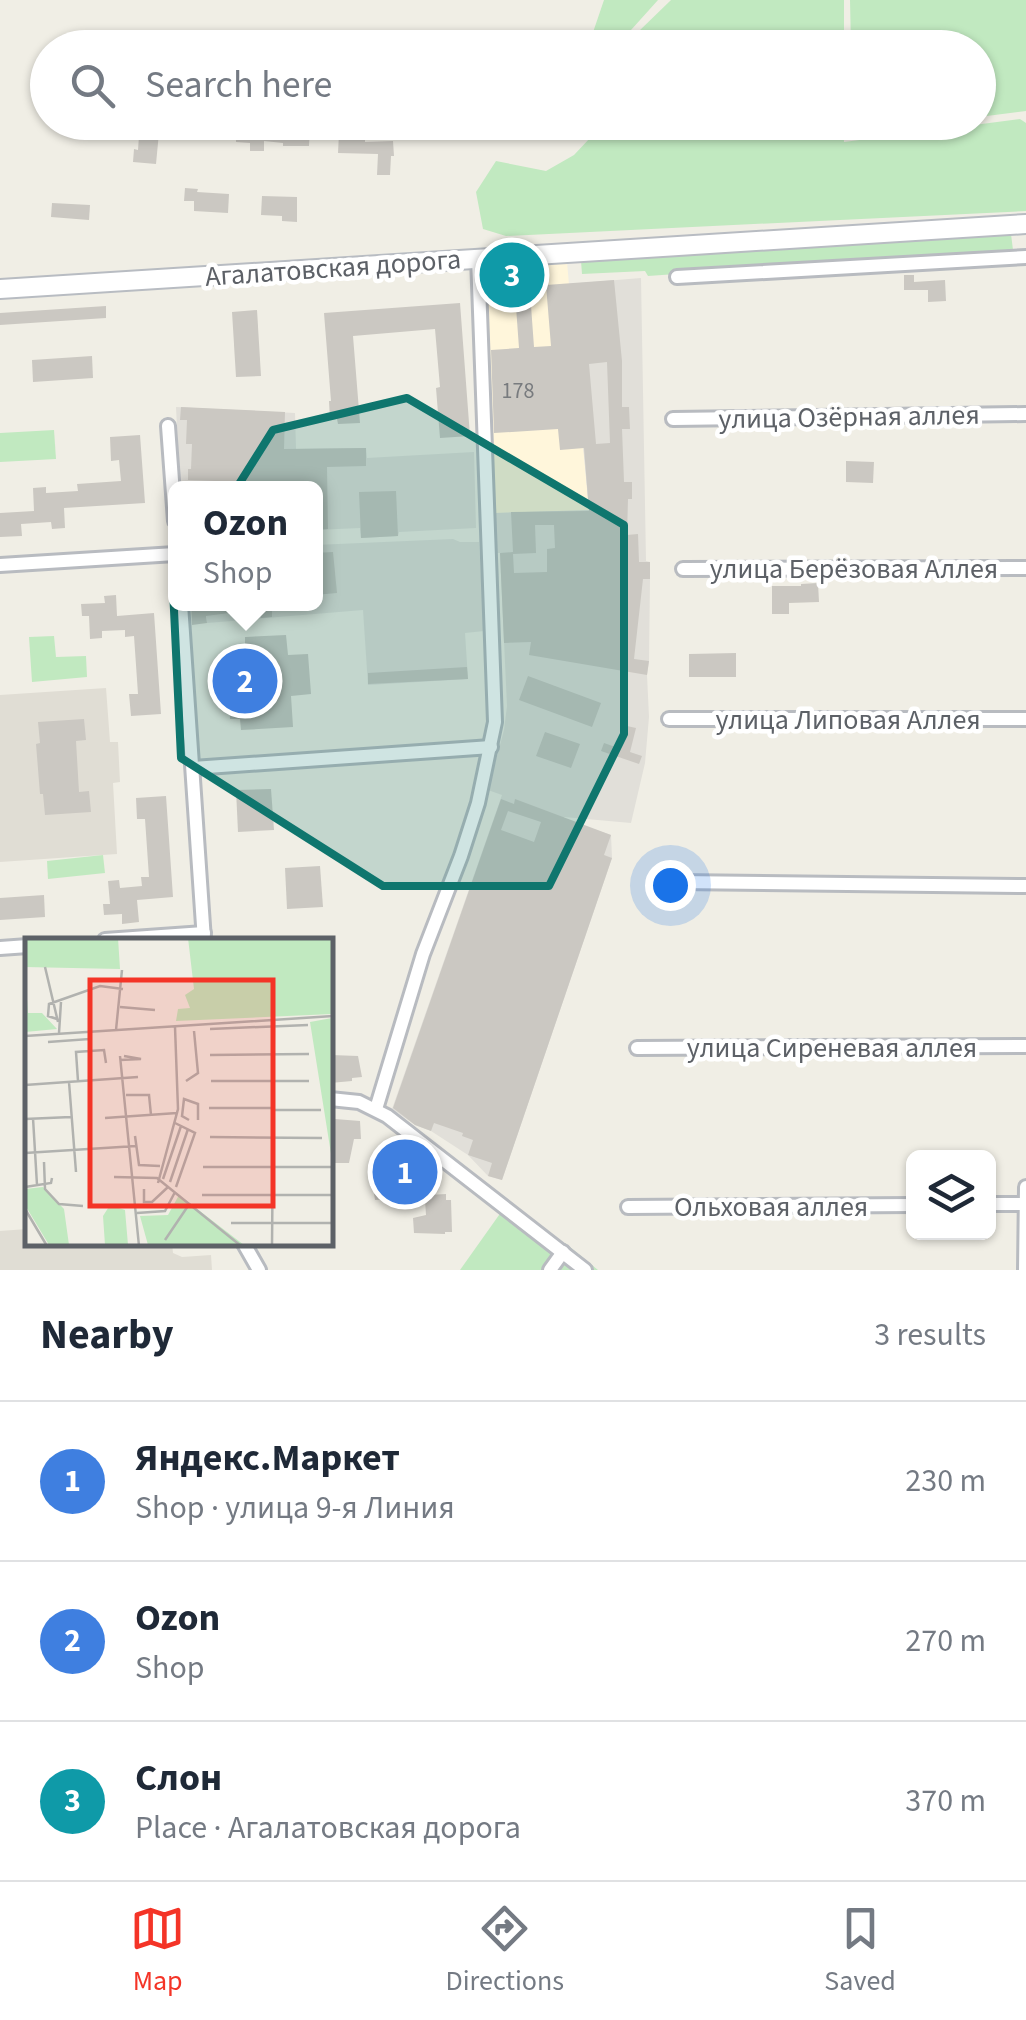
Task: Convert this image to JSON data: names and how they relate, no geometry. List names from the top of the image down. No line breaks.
{"streets":{"main road":["Агалатовская дорога"],"street":["улица Озёрная аллея","улица Берёзовая Аллея","улица Липовая Аллея","улица Сиреневая аллея","Ольховая аллея"]},"house_numbers":["178"],"page":{"search":"Search here","pins":["3","2","1"],"popup":["Ozon","Shop"],"heading":["Nearby","3 results"],"list":[{"mark":"1","name":"Яндекс.Маркет","note":"Shop · улица 9-я Линия","value":"230 m"},{"mark":"2","name":"Ozon","note":"Shop","value":"270 m"},{"mark":"3","name":"Слон","note":"Place · Агалатовская дорога","value":"370 m"}],"nav":["Map","Directions","Saved"]}}
